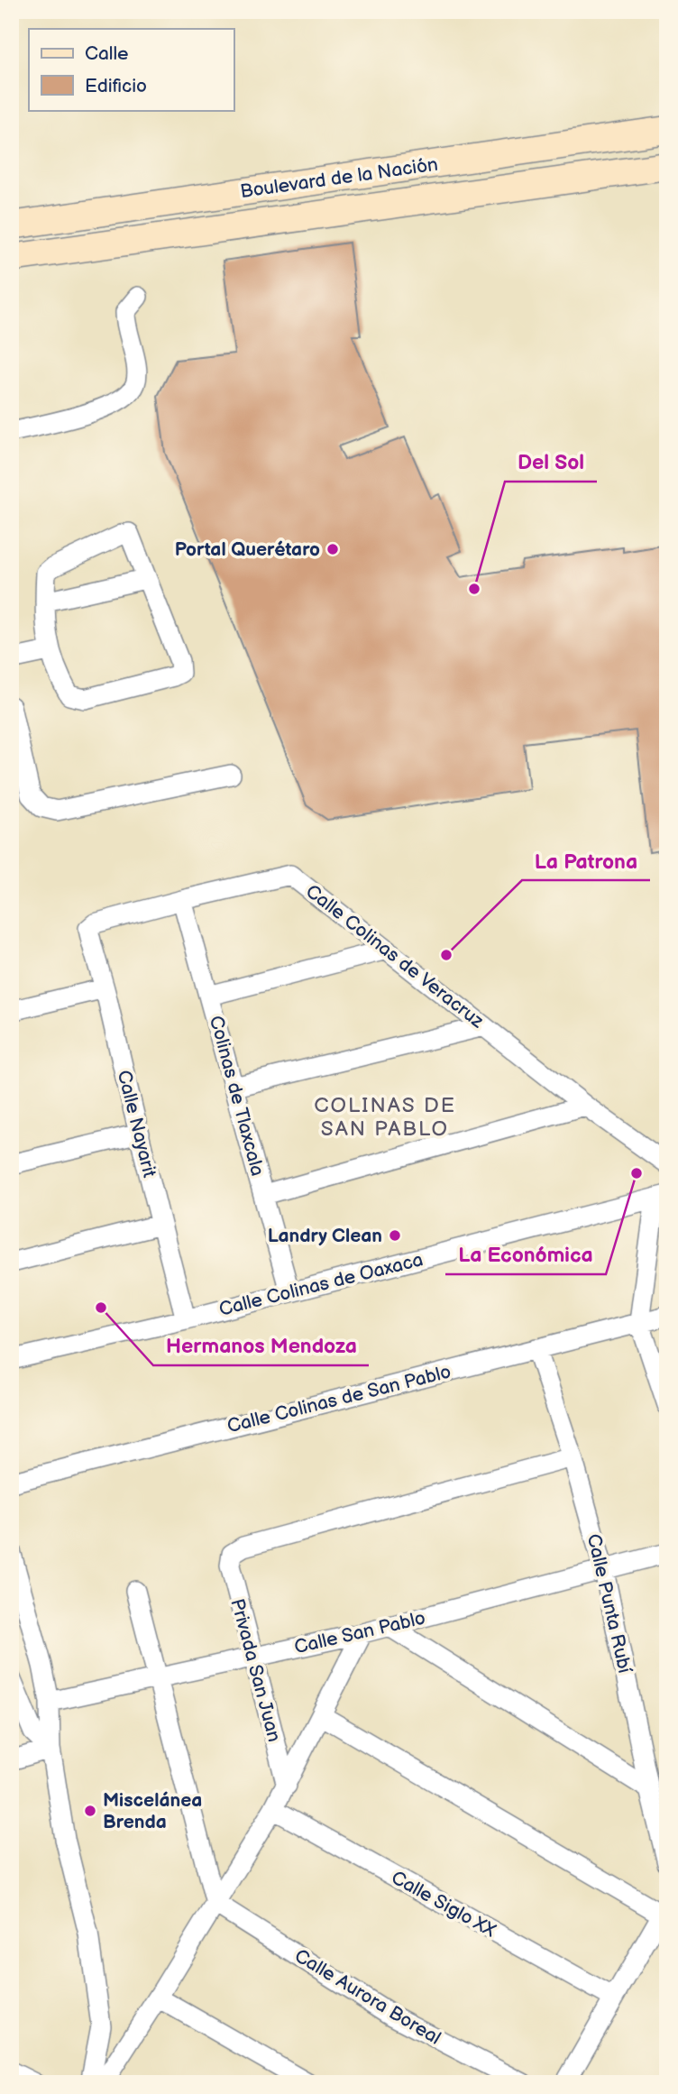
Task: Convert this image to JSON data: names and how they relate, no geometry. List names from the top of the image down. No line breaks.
{"streets":{"main road":["Boulevard de la Nación"],"street":["Calle Colinas de Veracruz","Colinas de Tlaxcala","Calle Nayarit","Calle Colinas de Oaxaca","Calle Colinas de San Pablo","Calle Punta Rubí","Calle San Pablo","Privada San Juan","Calle Siglo XX","Calle Aurora Boreal"]},"crossings":[["Calle Colinas de Veracruz","Colinas de Tlaxcala"],["Calle Colinas de Veracruz","Calle Nayarit"],["Colinas de Tlaxcala","Calle Colinas de Oaxaca"],["Calle Nayarit","Calle Colinas de Oaxaca"],["Calle Colinas de San Pablo","Calle Punta Rubí"],["Calle Punta Rubí","Calle San Pablo"],["Calle Punta Rubí","Privada San Juan"],["Calle San Pablo","Privada San Juan"]],"districts":["COLINAS DE SAN PABLO"],"places":["Portal Querétaro","Del Sol","La Patrona","La Económica","Landry Clean","Hermanos Mendoza","Miscelánea Brenda"],"legend":["Calle","Edificio"]}
